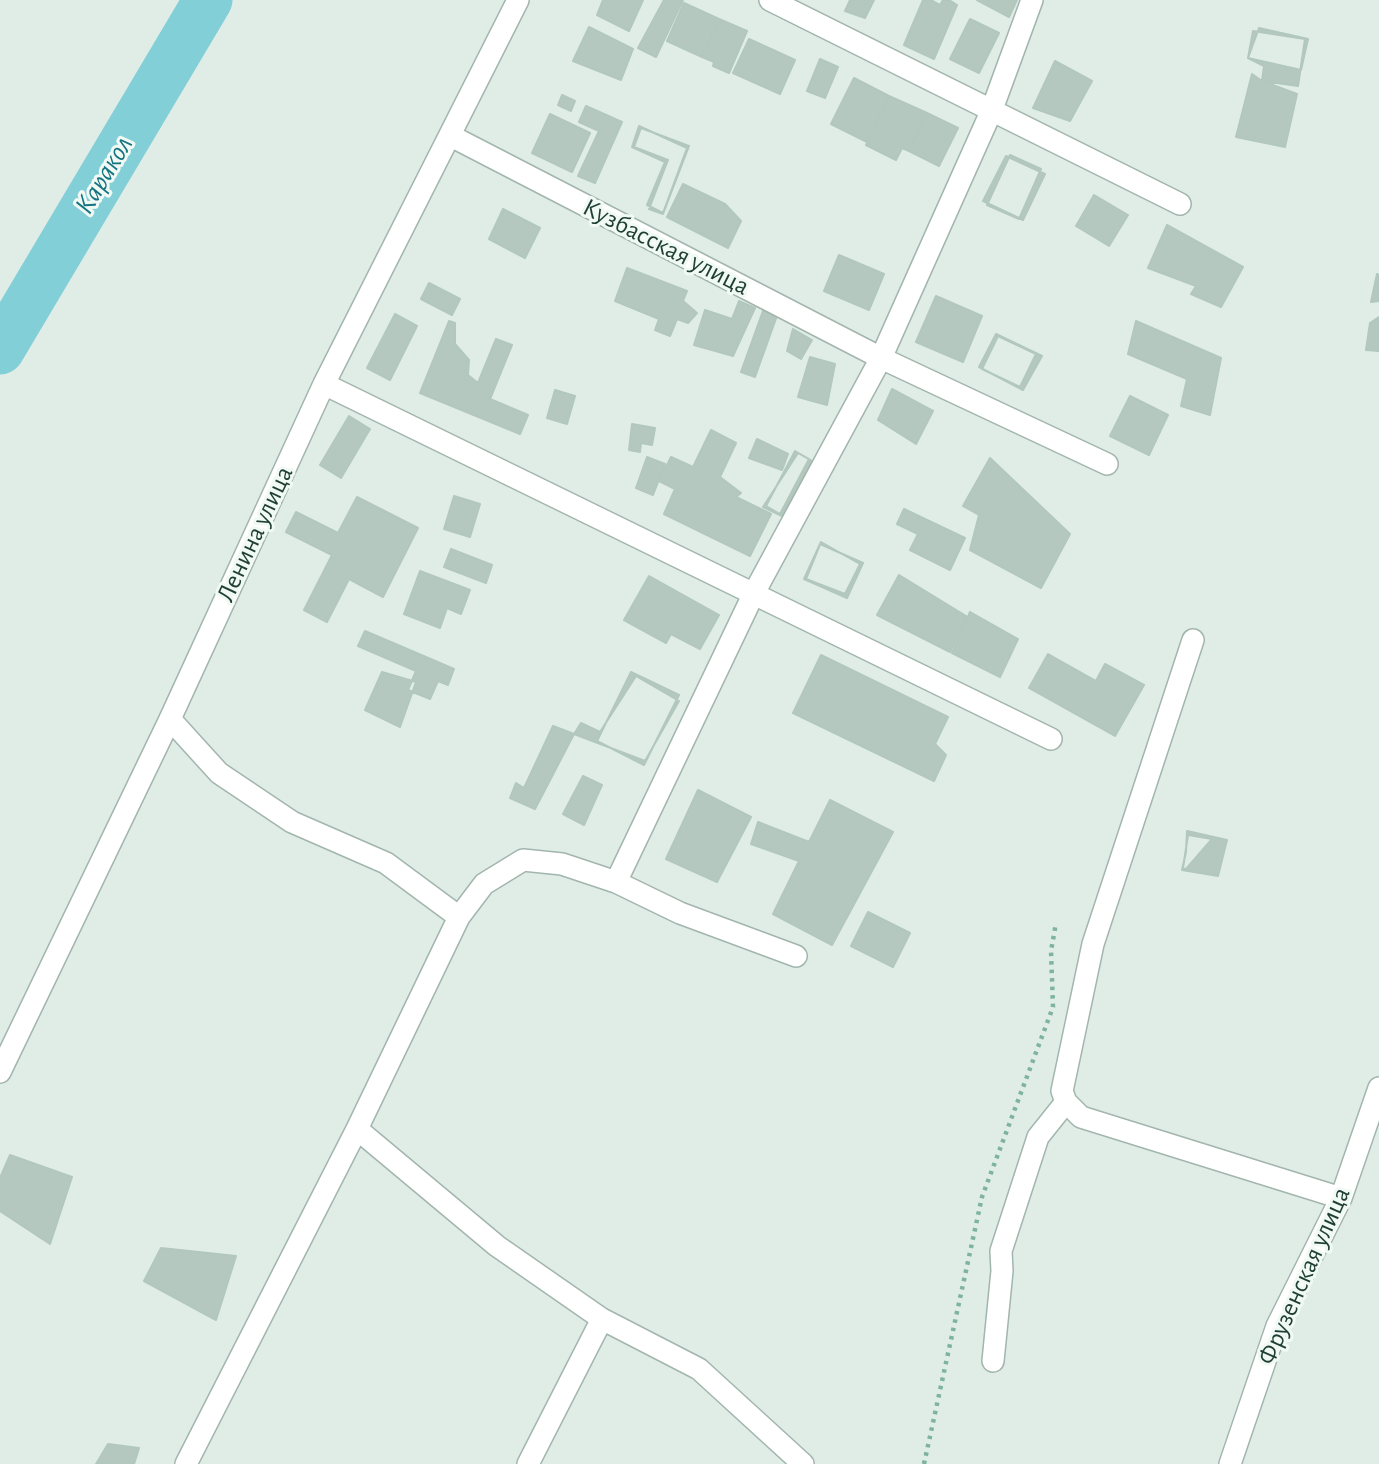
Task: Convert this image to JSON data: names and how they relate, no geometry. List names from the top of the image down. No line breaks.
{"streets":{"street":["Кузбасская улица","Ленина улица","Фрузенская улица"]},"crossings":[["Кузбасская улица","Ленина улица"]],"water":["Каракол"]}
